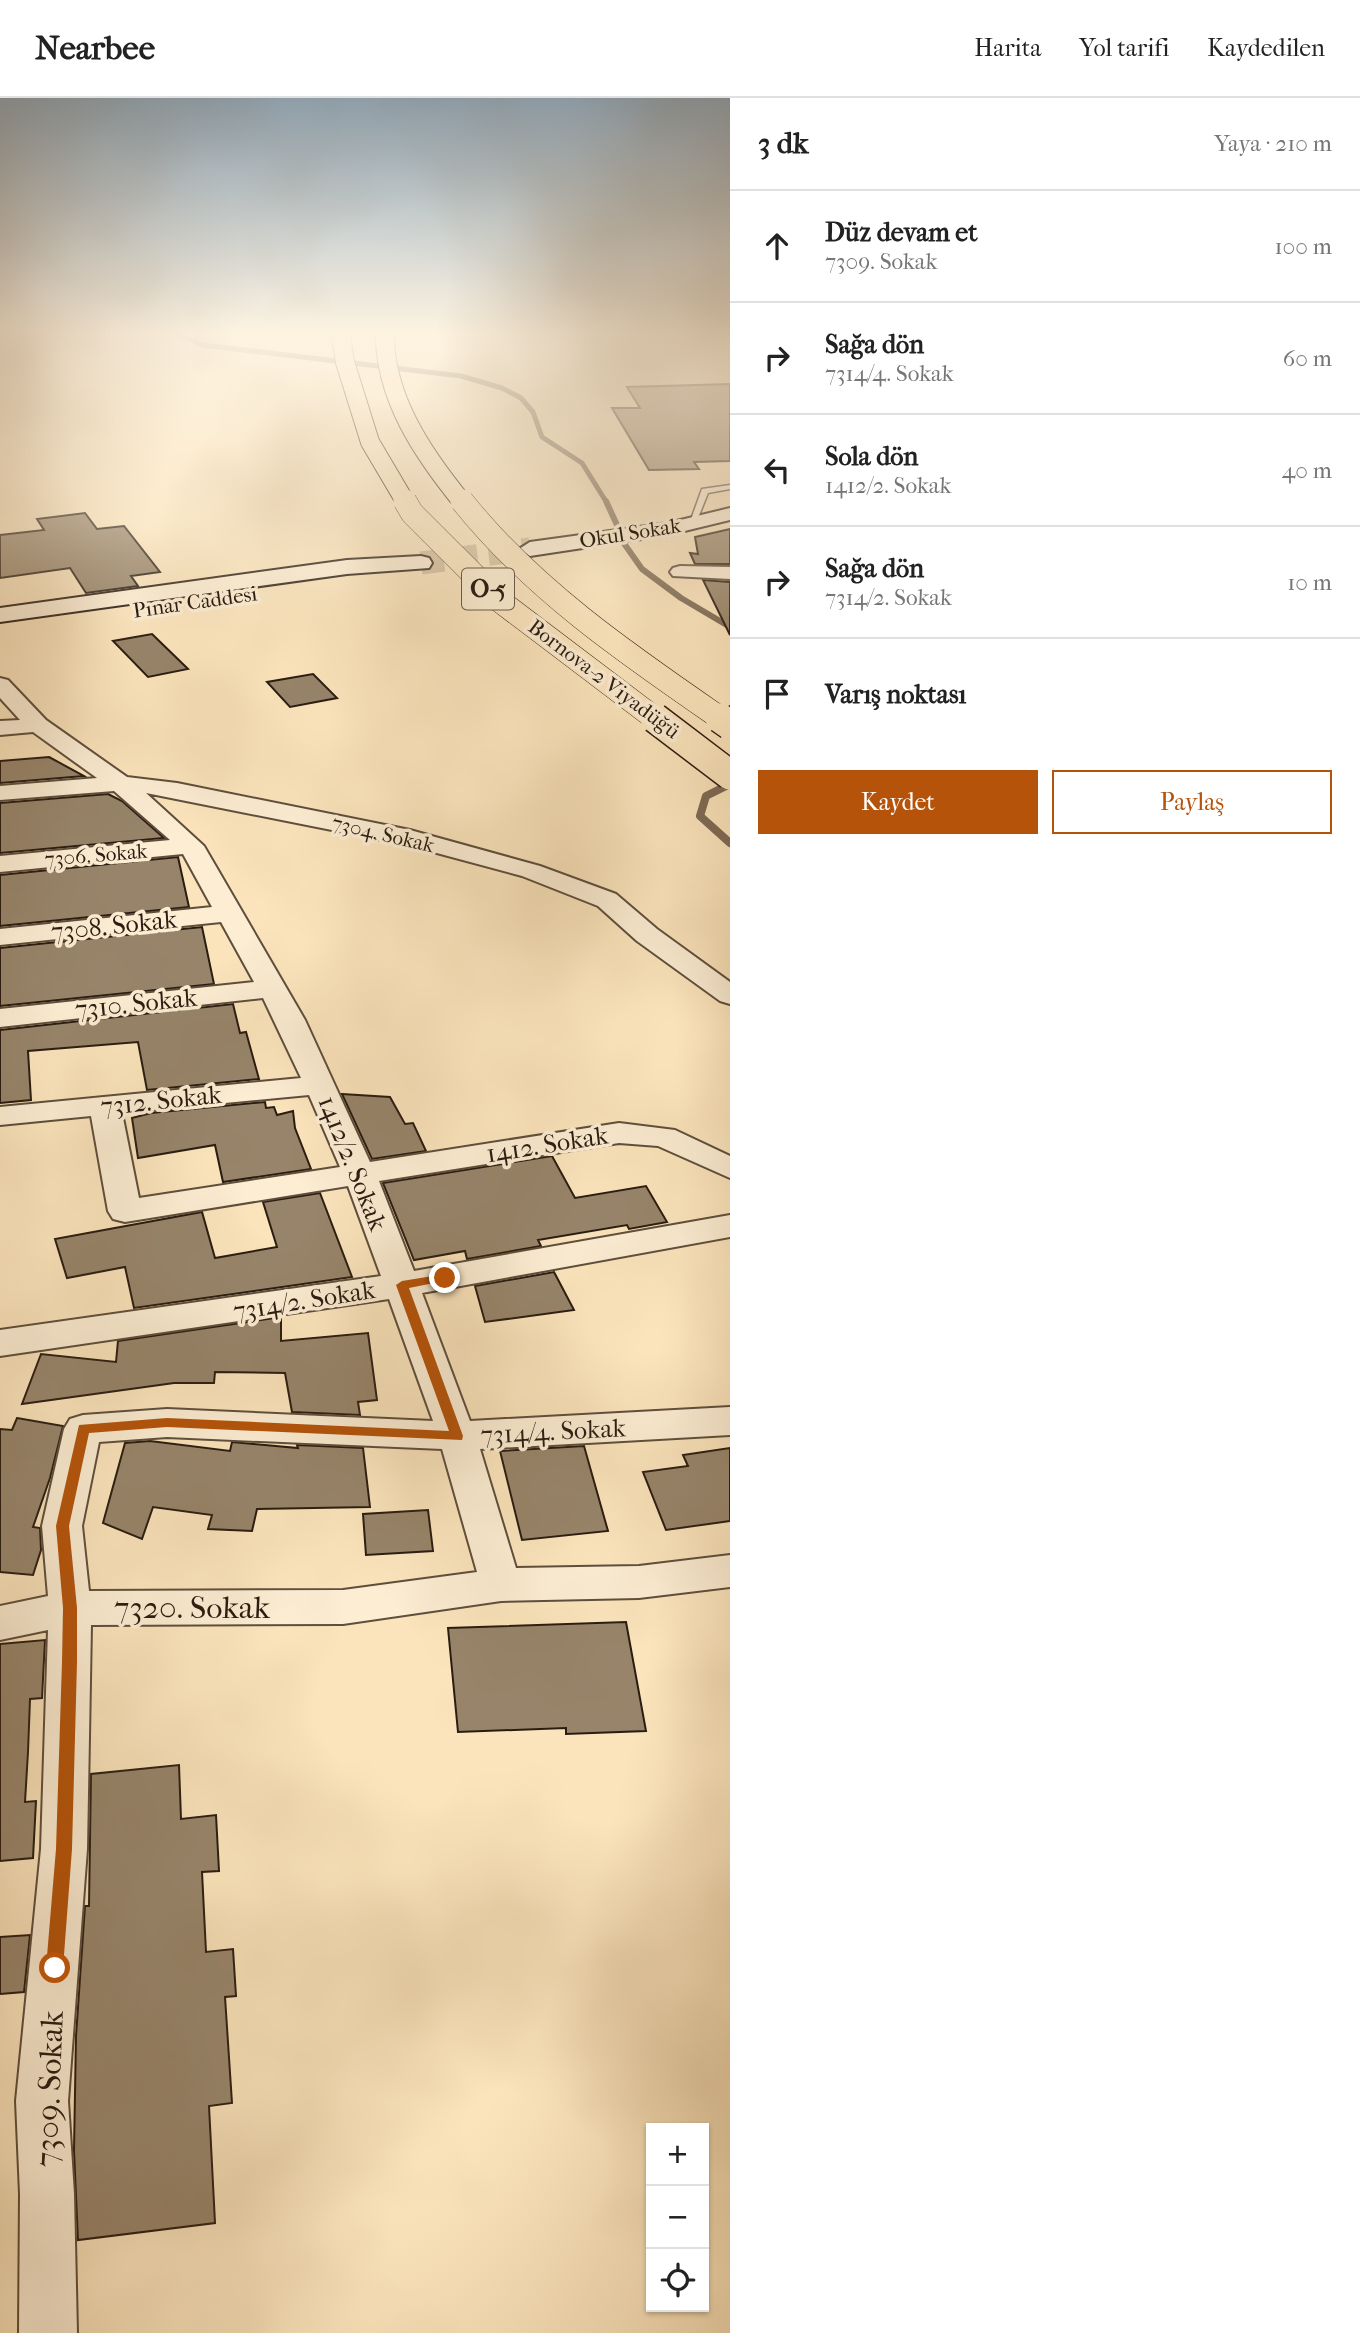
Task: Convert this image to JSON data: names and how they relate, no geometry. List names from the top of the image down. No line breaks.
{"streets":{"highway":["O-5","Bornova-2 Viyadüğü"],"main road":["Okul Sokak","Pınar Caddesi"],"street":["7304. Sokak","7306. Sokak","7308. Sokak","7310. Sokak","7312. Sokak","1412. Sokak","1412/2. Sokak","7314/2. Sokak","7314/4. Sokak","7320. Sokak","7309. Sokak"]},"crossings":[["7304. Sokak","1412/2. Sokak"],["7306. Sokak","1412/2. Sokak"],["7308. Sokak","1412/2. Sokak"],["7310. Sokak","1412/2. Sokak"],["7312. Sokak","1412. Sokak"],["7312. Sokak","1412/2. Sokak"],["1412. Sokak","1412/2. Sokak"],["1412/2. Sokak","7314/2. Sokak"],["1412/2. Sokak","7314/4. Sokak"],["1412/2. Sokak","7320. Sokak"],["7314/4. Sokak","7309. Sokak"],["7320. Sokak","7309. Sokak"]],"page":{"header":"Nearbee","nav":["Harita","Yol tarifi","Kaydedilen"],"heading":["3 dk","Yaya · 210 m"],"list":[["Düz devam et","7309. Sokak","100 m"],["Sağa dön","7314/4. Sokak","60 m"],["Sola dön","1412/2. Sokak","40 m"],["Sağa dön","7314/2. Sokak","10 m"],"Varış noktası"],"buttons":["Kaydet","Paylaş"],"map_buttons":["+","−"]}}
